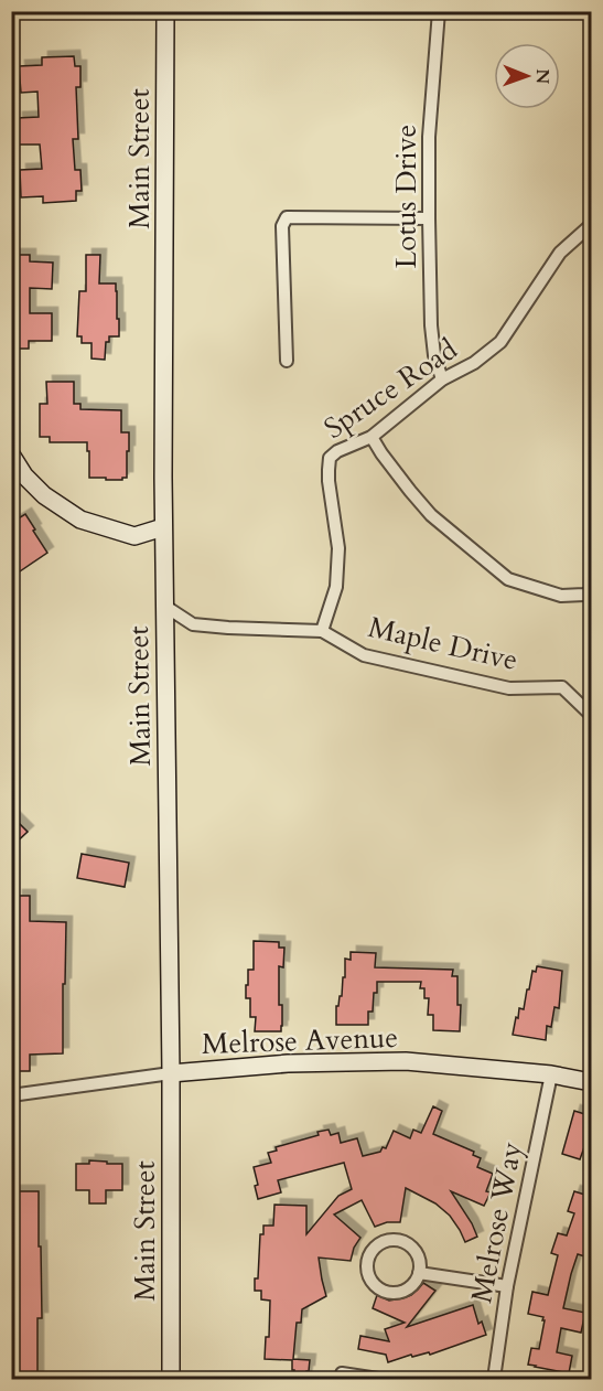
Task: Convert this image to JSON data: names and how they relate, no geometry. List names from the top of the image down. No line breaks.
{"streets":{"main road":["Main Street","Melrose Avenue"],"street":["Lotus Drive","Spruce Road","Maple Drive","Melrose Way"]},"crossings":[["Main Street","Maple Drive"],["Main Street","Melrose Avenue"],["Lotus Drive","Spruce Road"],["Spruce Road","Maple Drive"],["Melrose Avenue","Melrose Way"]],"north":"right"}
